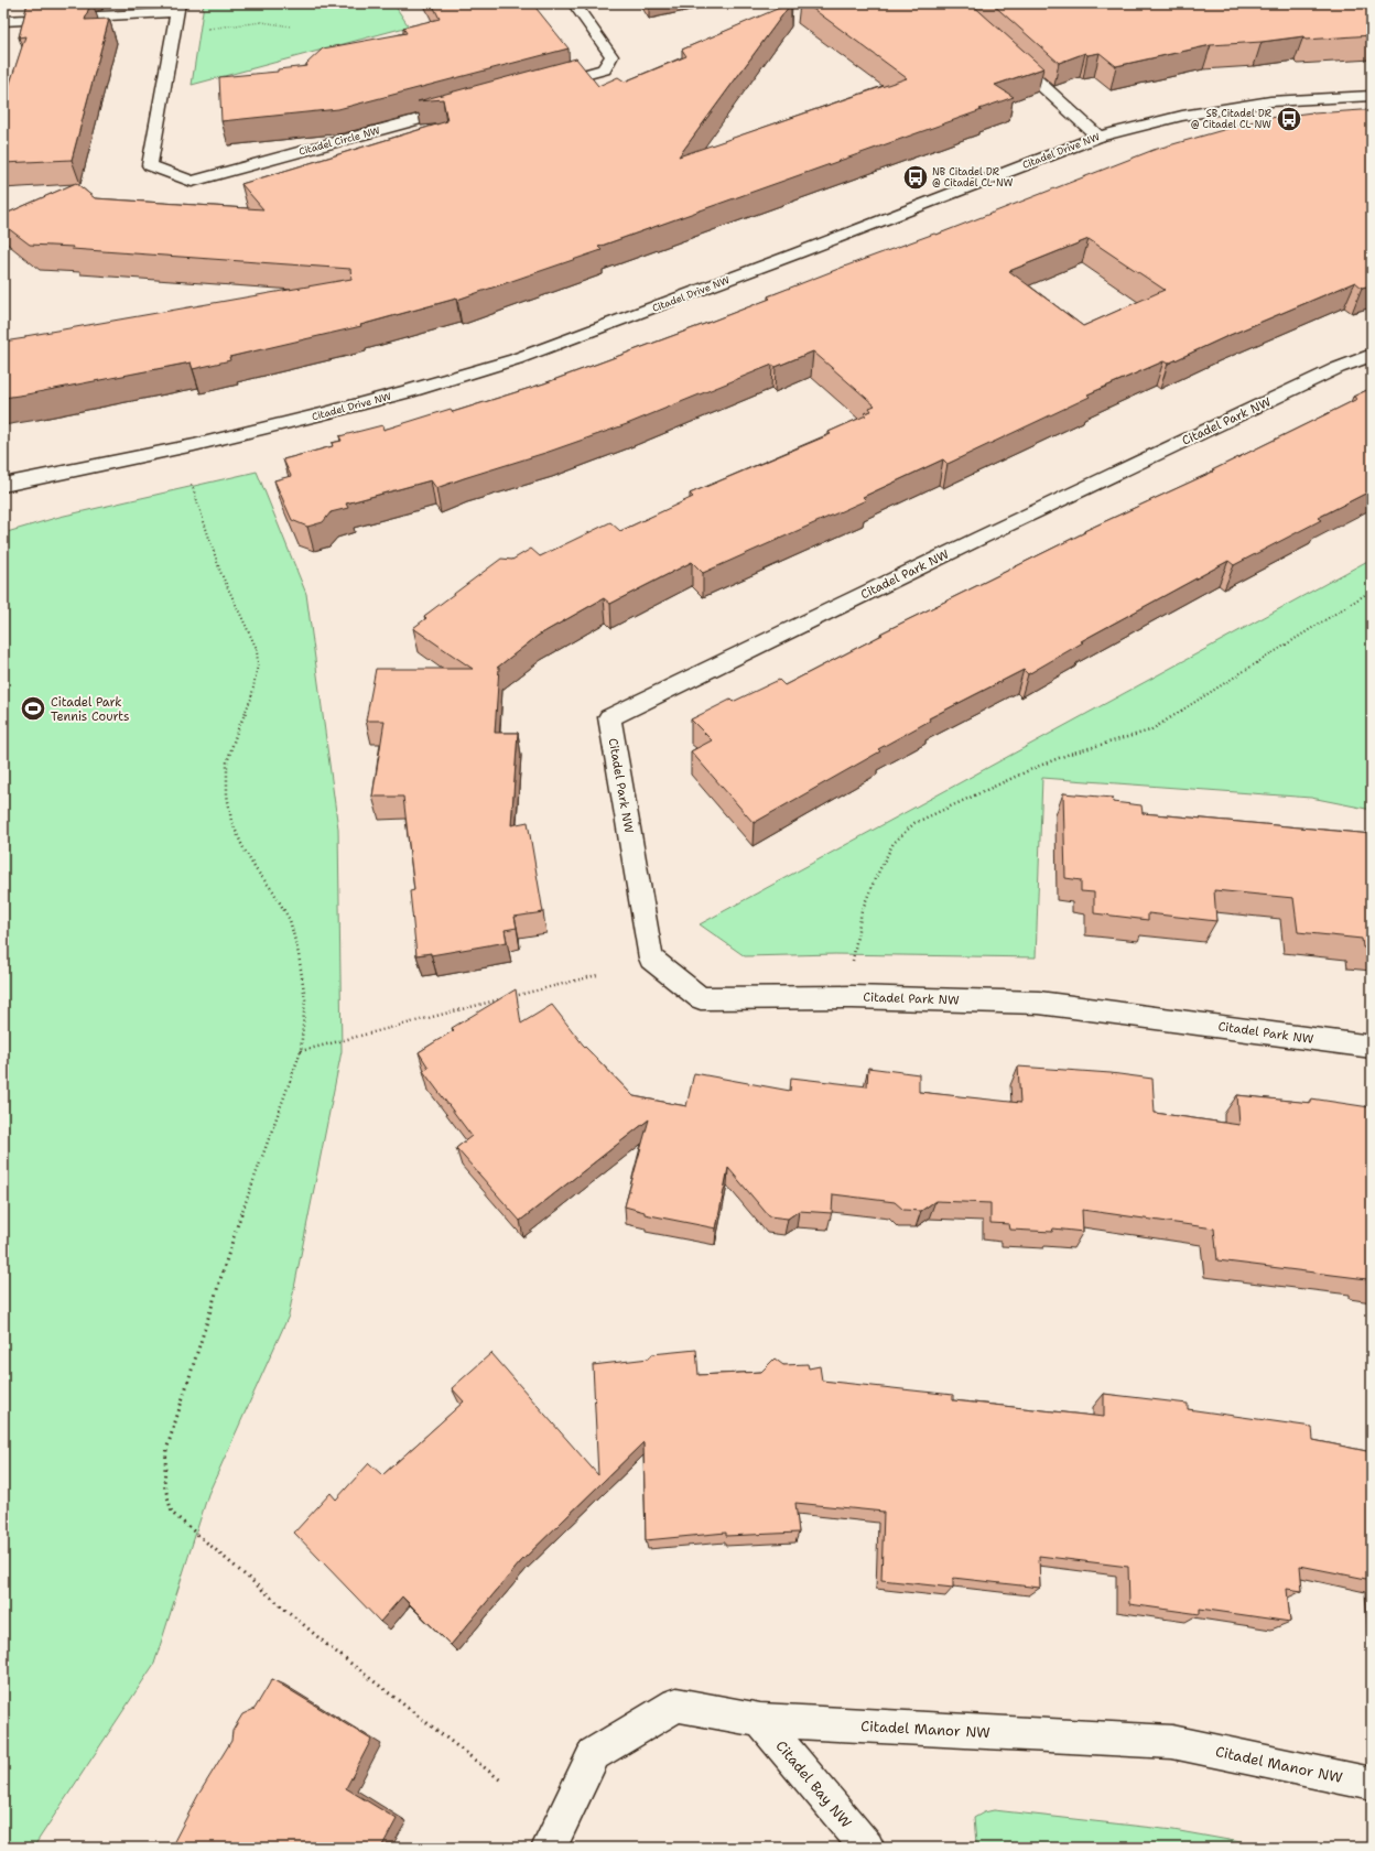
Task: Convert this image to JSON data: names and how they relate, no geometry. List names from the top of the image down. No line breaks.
{"streets":{"street":["Citadel Circle NW","Citadel Drive NW","Citadel Park NW","Citadel Manor NW","Citadel Bay NW"]},"crossings":[["Citadel Manor NW","Citadel Bay NW"]],"places":{"bus stop":["SB Citadel DR @ Citadel CL NW","NB Citadel DR @ Citadel CL NW"],"sports":["Citadel Park Tennis Courts"]}}
